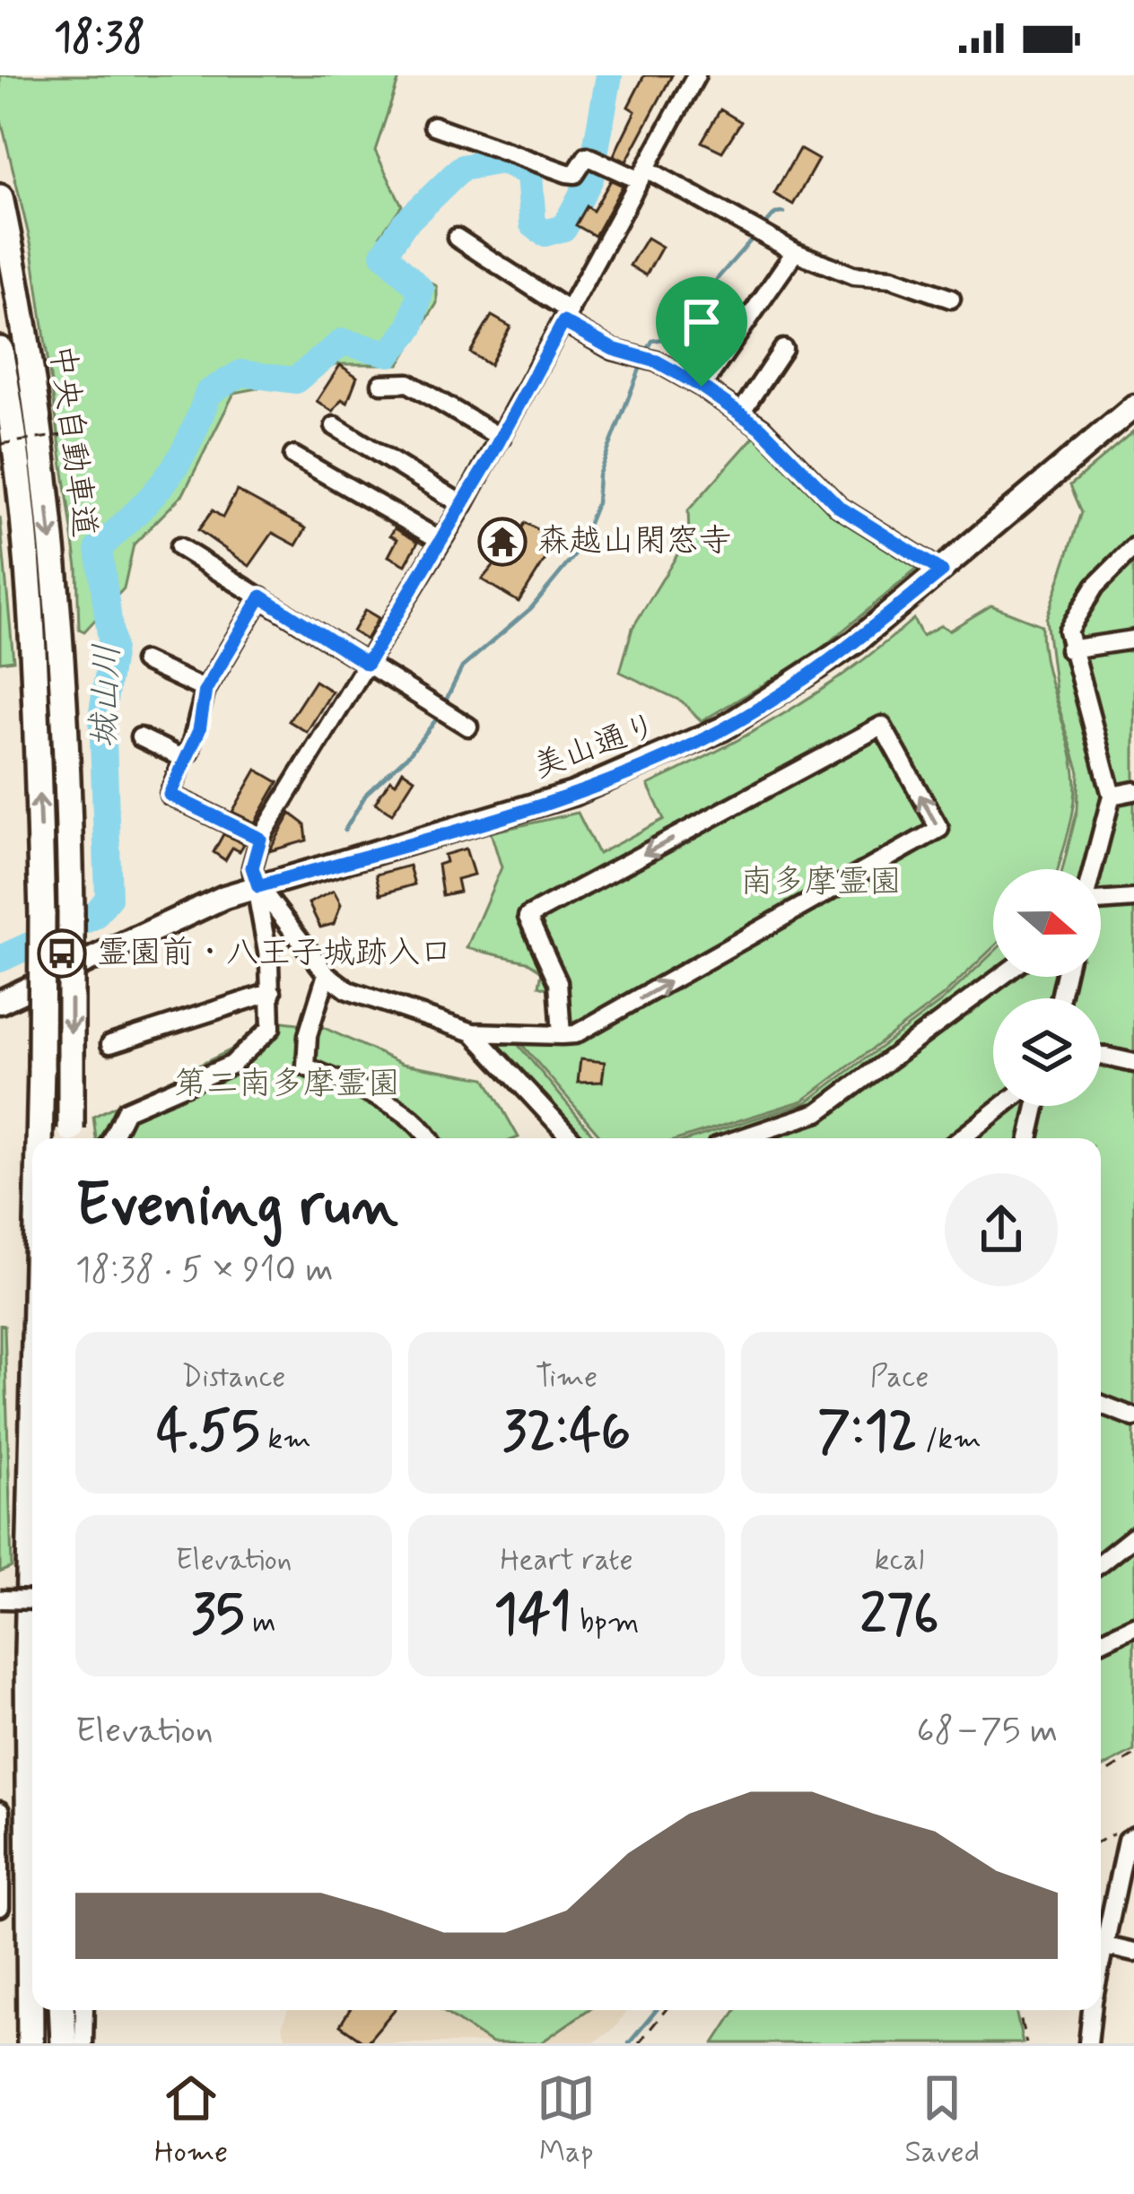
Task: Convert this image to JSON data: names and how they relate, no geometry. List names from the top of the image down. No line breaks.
{"streets":{"highway":["中央自動車道"],"main road":["美山通り"]},"water":["城山川"],"parks":["南多摩霊園","第二南多摩霊園"],"places":{"temple":["森越山閑窓寺"],"bus stop":["霊園前・八王子城跡入口"]},"north":"right","page":{"status":"18:38","heading":["Evening run","18:38 · 5 × 910 m"],"stats":[["Distance","4.55 km"],["Time","32:46"],["Pace","7:12 /km"],["Elevation","35 m"],["Heart rate","141 bpm"],["kcal","276"]],"chart":["Elevation","68–75 m"],"tabs":["Home","Map","Saved"]}}
